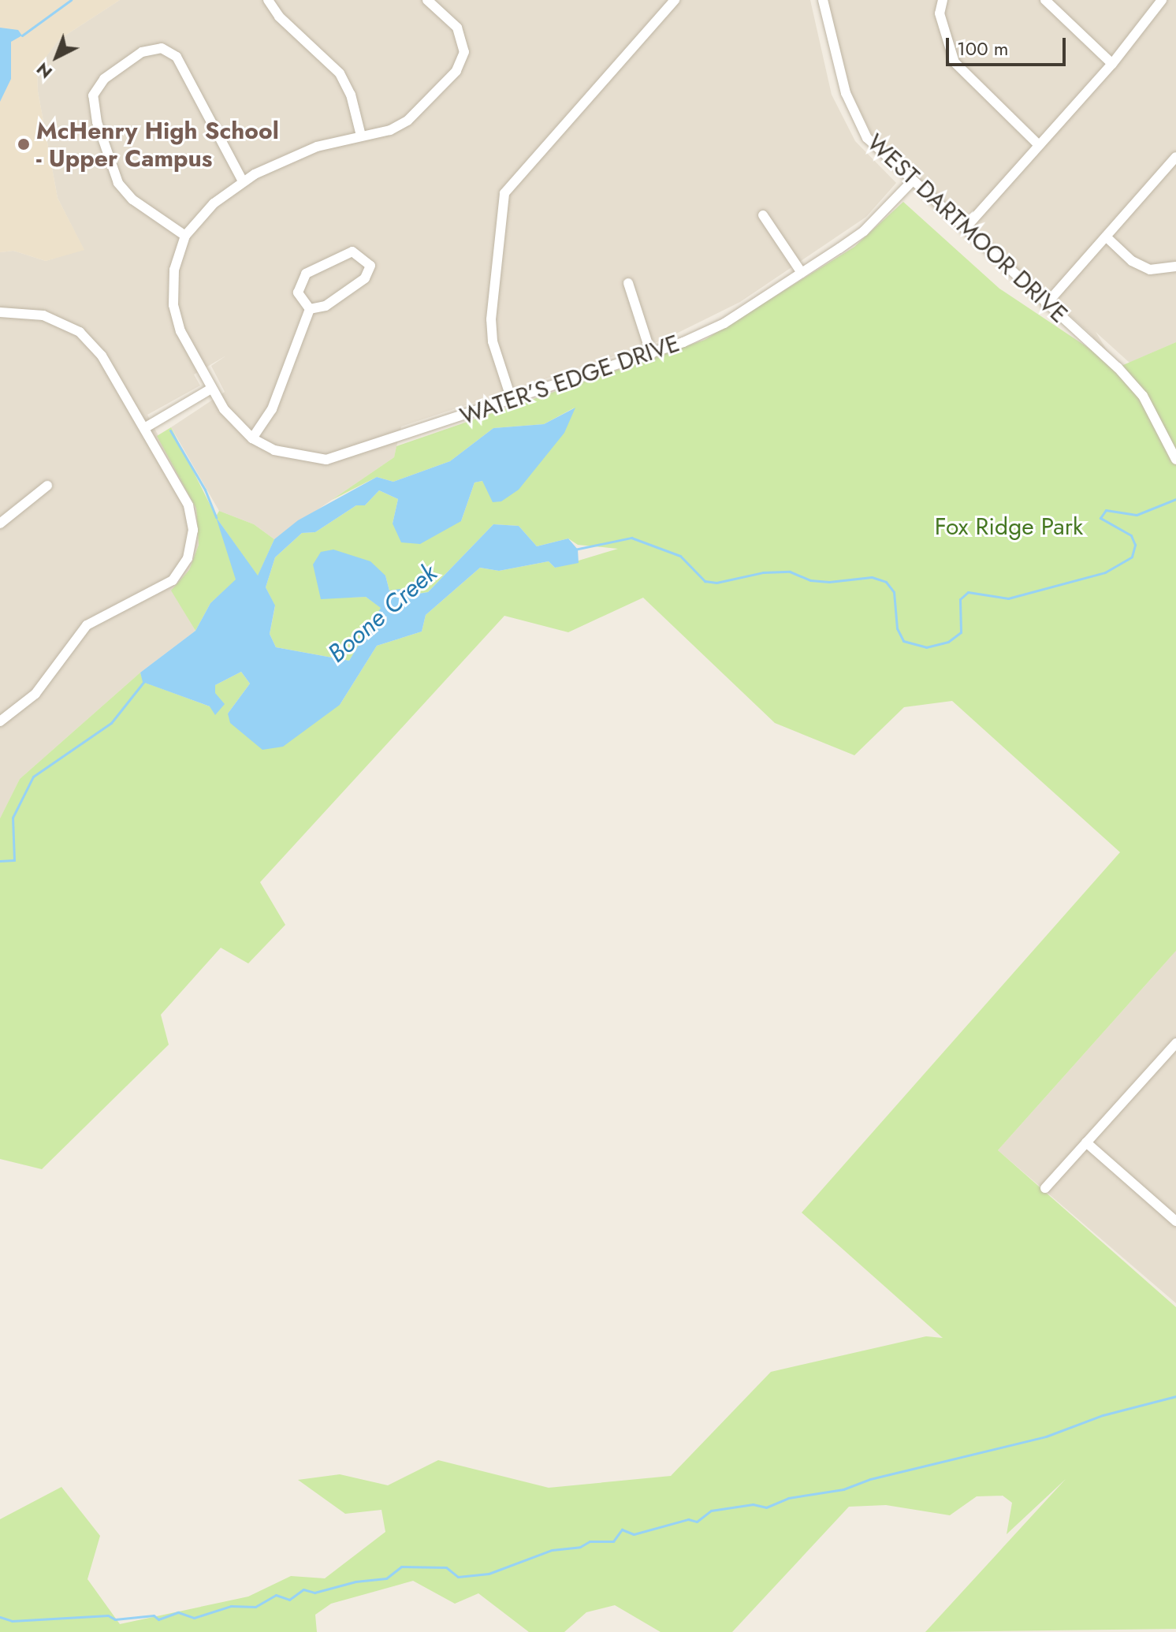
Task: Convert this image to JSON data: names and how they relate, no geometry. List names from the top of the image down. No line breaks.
{"streets":{"street":["WEST DARTMOOR DRIVE","WATER’S EDGE DRIVE"]},"crossings":[["WEST DARTMOOR DRIVE","WATER’S EDGE DRIVE"]],"water":["Boone Creek"],"parks":["Fox Ridge Park"],"places":["McHenry High School - Upper Campus"],"scale_bar":"100 m","north":"bottom left"}
